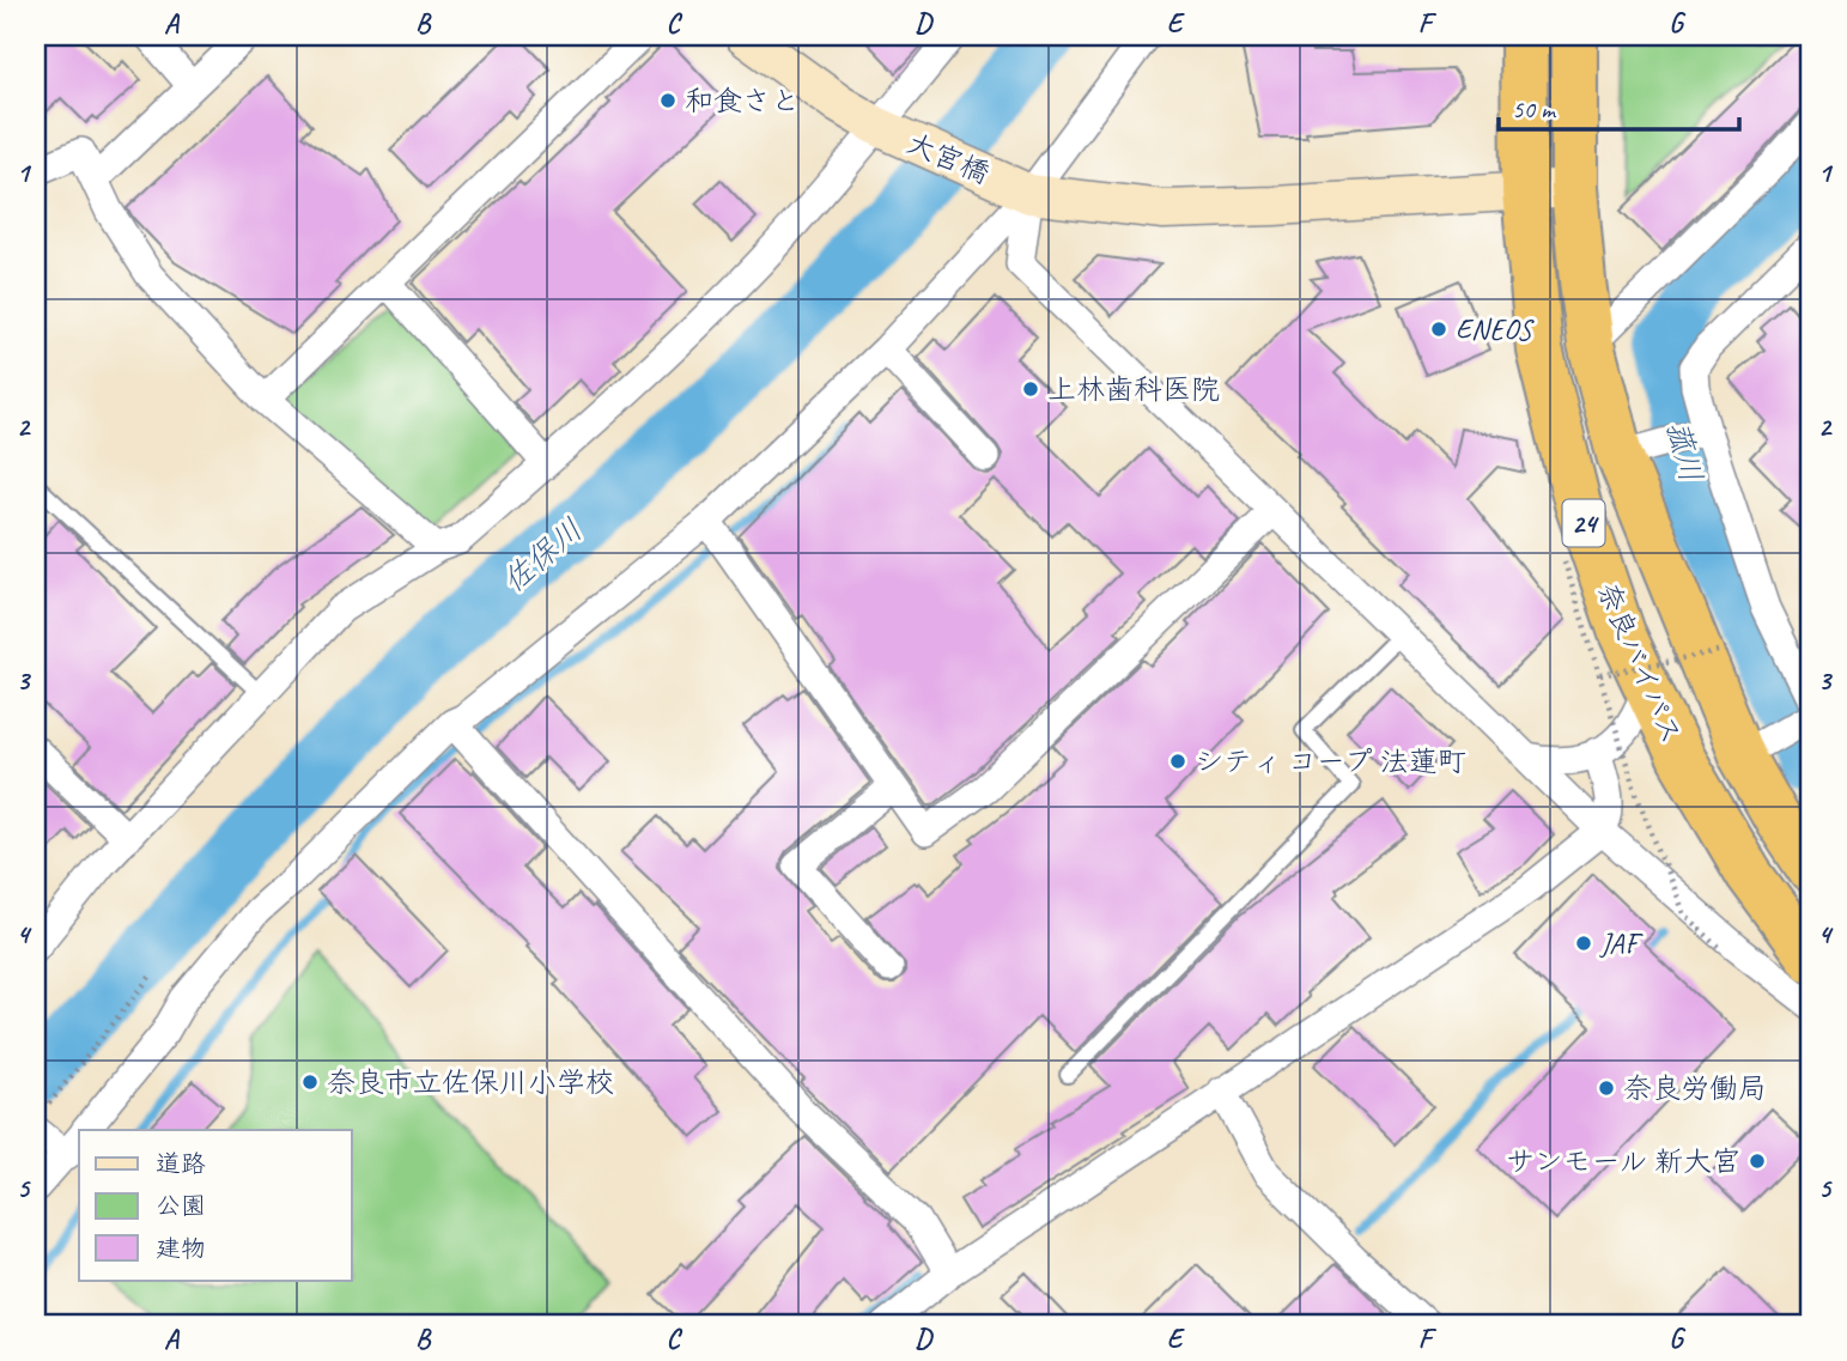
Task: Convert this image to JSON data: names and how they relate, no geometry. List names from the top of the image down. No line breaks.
{"streets":{"highway":["24","奈良バイパス"],"street":["大宮橋"]},"crossings":[["大宮橋","奈良バイパス"]],"water":["菰川","佐保川"],"places":["和食さと","ENEOS","上林歯科医院","シティ コープ 法蓮町","JAF","奈良市立佐保川小学校","奈良労働局","サンモール 新大宮"],"legend":["道路","公園","建物"],"scale_bar":"50 m","grid":{"columns":["A","B","C","D","E","F","G"],"rows":["1","2","3","4","5"]}}
